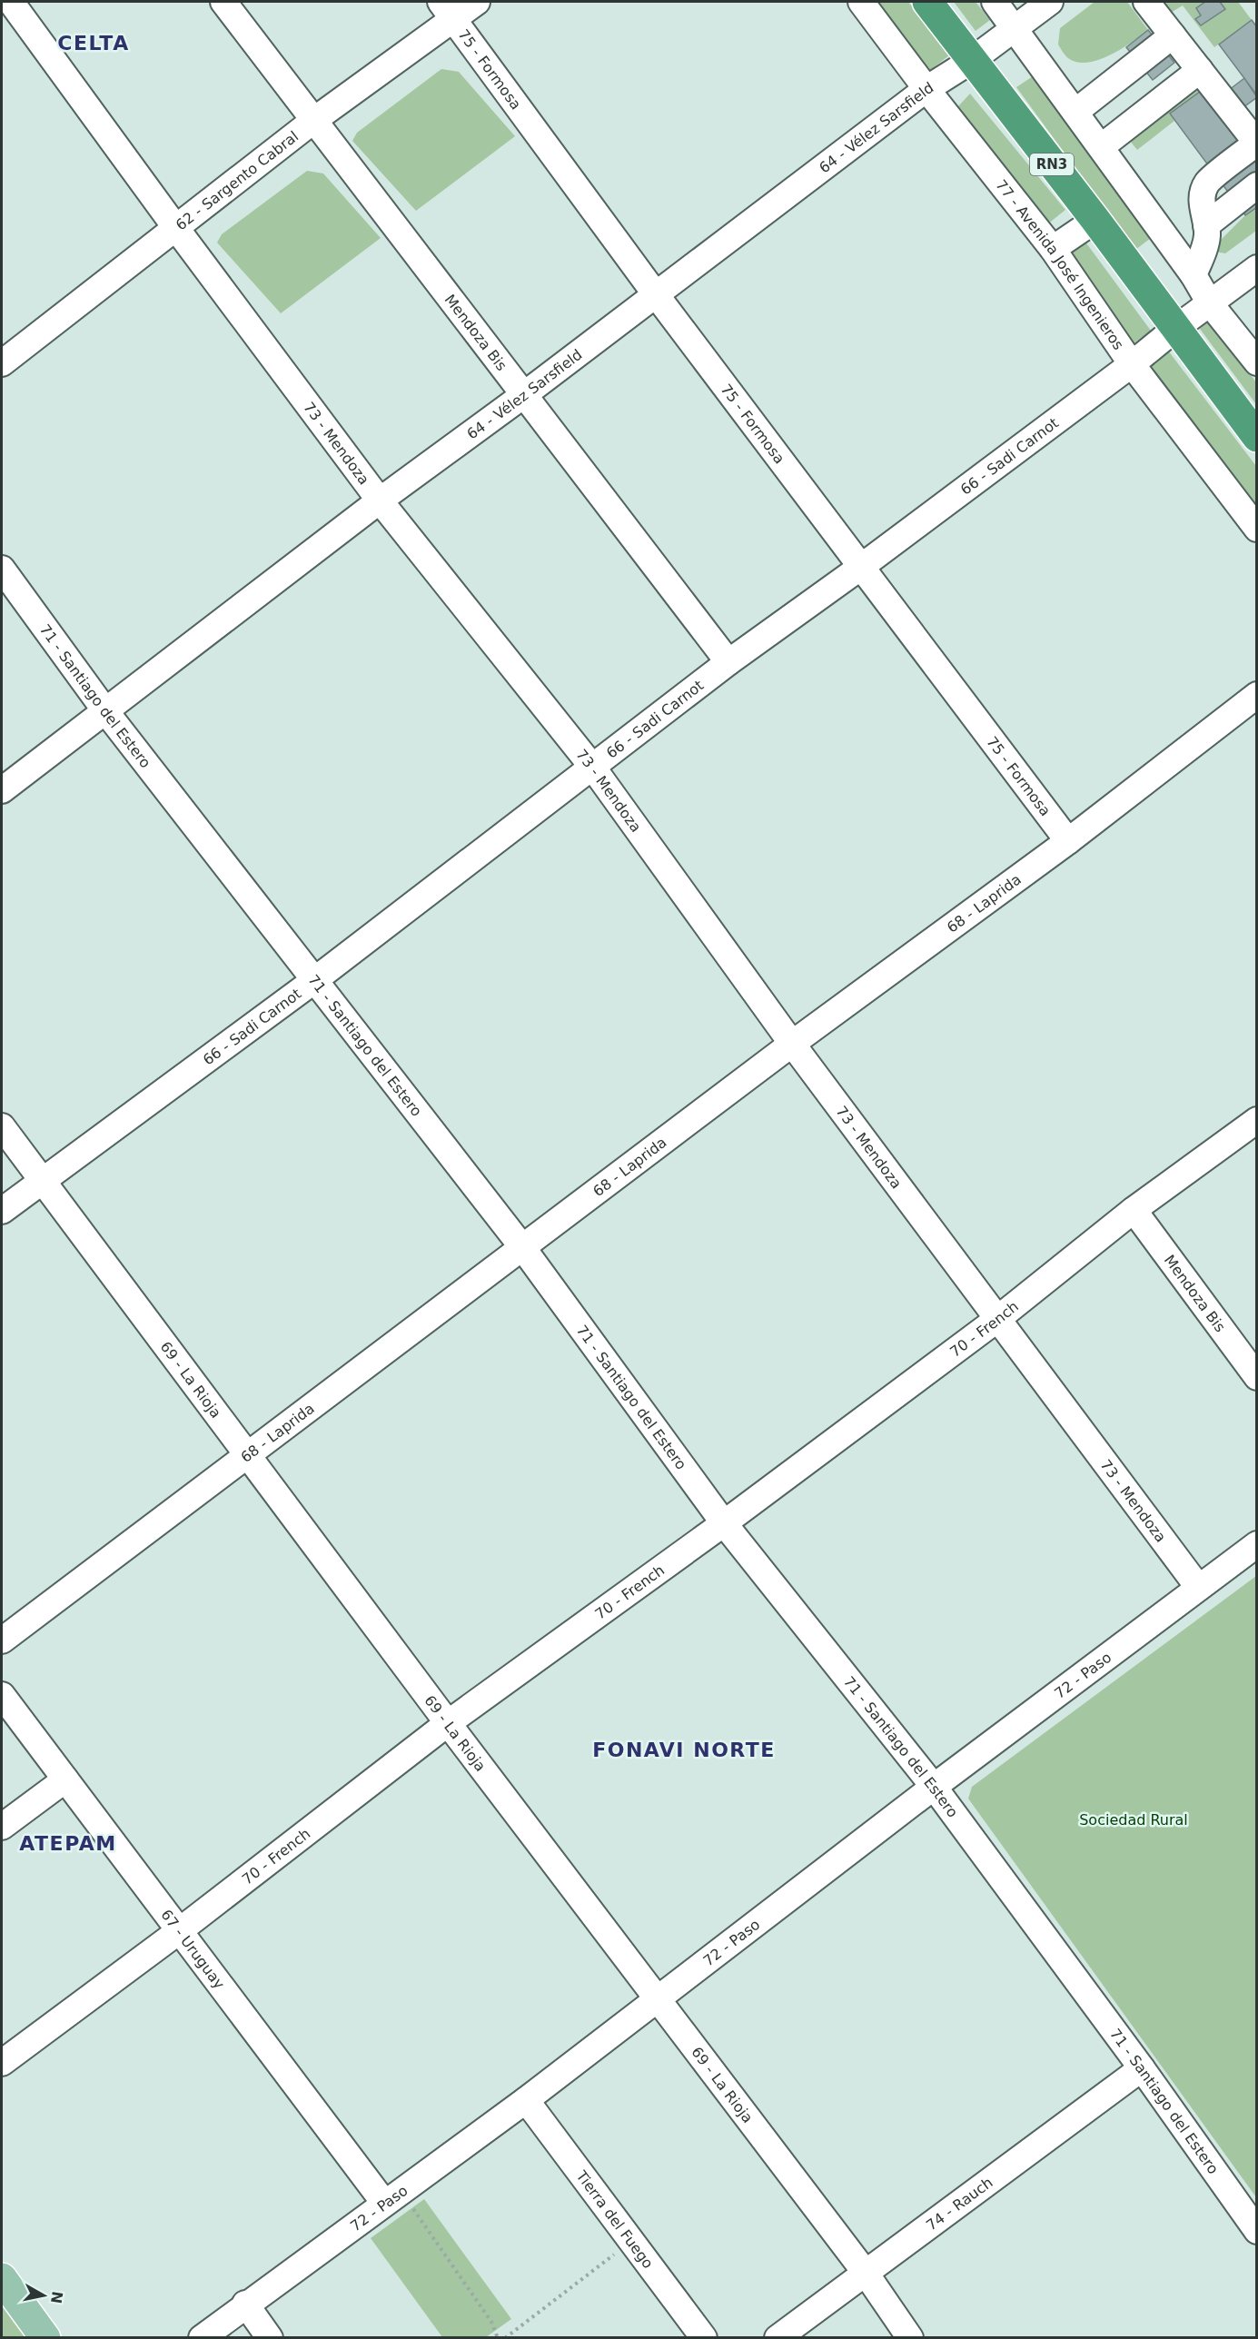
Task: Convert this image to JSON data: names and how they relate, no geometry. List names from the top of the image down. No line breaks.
{"streets":{"highway":["RN3"],"street":["75 - Formosa","64 - Vélez Sarsfield","62 - Sargento Cabral","77 - Avenida José Ingenieros","Mendoza Bis","73 - Mendoza","66 - Sadi Carnot","71 - Santiago del Estero","68 - Laprida","70 - French","69 - La Rioja","72 - Paso","67 - Uruguay","74 - Rauch","Tierra del Fuego"]},"crossings":[["75 - Formosa","64 - Vélez Sarsfield"],["75 - Formosa","62 - Sargento Cabral"],["75 - Formosa","66 - Sadi Carnot"],["75 - Formosa","68 - Laprida"],["64 - Vélez Sarsfield","RN3"],["64 - Vélez Sarsfield","77 - Avenida José Ingenieros"],["64 - Vélez Sarsfield","Mendoza Bis"],["64 - Vélez Sarsfield","73 - Mendoza"],["64 - Vélez Sarsfield","71 - Santiago del Estero"],["RN3","66 - Sadi Carnot"],["62 - Sargento Cabral","Mendoza Bis"],["62 - Sargento Cabral","73 - Mendoza"],["77 - Avenida José Ingenieros","66 - Sadi Carnot"],["Mendoza Bis","66 - Sadi Carnot"],["Mendoza Bis","70 - French"],["73 - Mendoza","66 - Sadi Carnot"],["73 - Mendoza","68 - Laprida"],["73 - Mendoza","70 - French"],["73 - Mendoza","72 - Paso"],["66 - Sadi Carnot","71 - Santiago del Estero"],["66 - Sadi Carnot","69 - La Rioja"],["71 - Santiago del Estero","68 - Laprida"],["71 - Santiago del Estero","70 - French"],["71 - Santiago del Estero","72 - Paso"],["71 - Santiago del Estero","74 - Rauch"],["68 - Laprida","69 - La Rioja"],["70 - French","69 - La Rioja"],["70 - French","67 - Uruguay"],["69 - La Rioja","72 - Paso"],["69 - La Rioja","74 - Rauch"],["72 - Paso","67 - Uruguay"],["72 - Paso","Tierra del Fuego"]],"districts":["CELTA","FONAVI NORTE","ATEPAM"],"parks":["Sociedad Rural"],"north":"right"}
